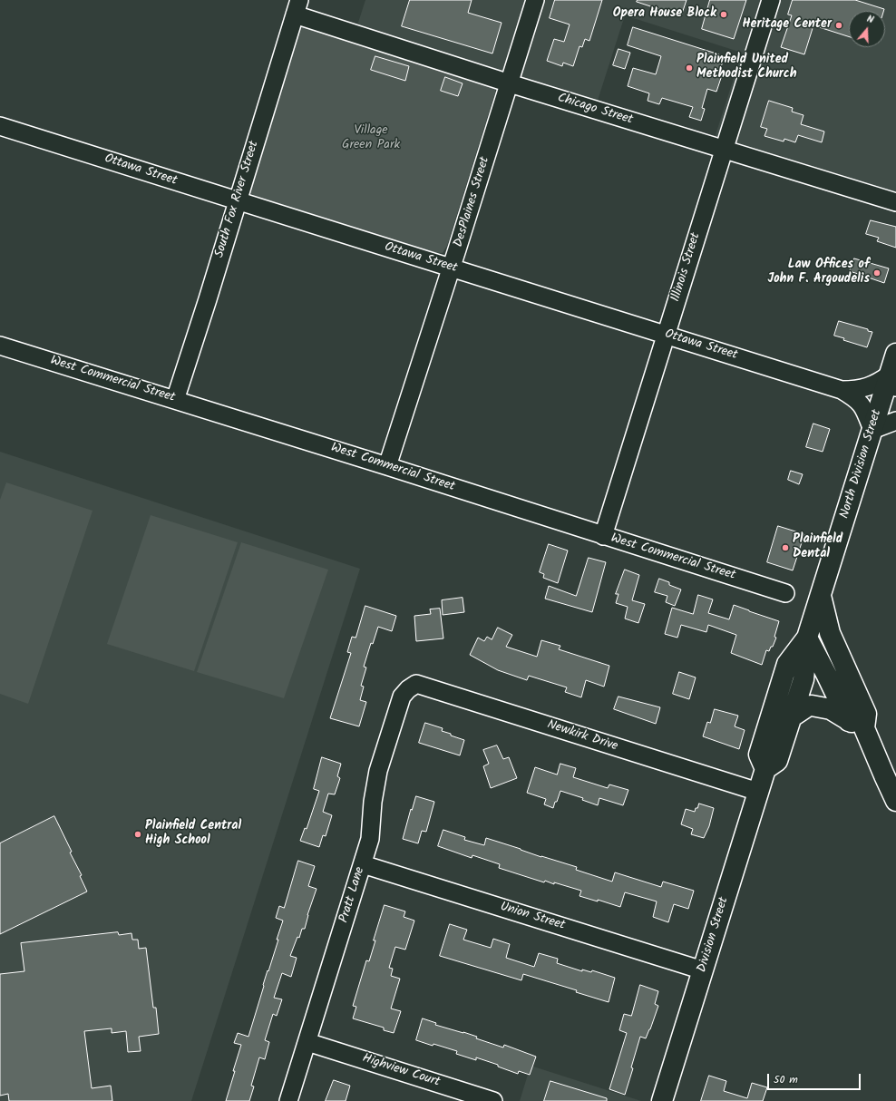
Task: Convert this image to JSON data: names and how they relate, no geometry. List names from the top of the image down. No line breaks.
{"streets":{"main road":["North Division Street","Division Street"],"street":["Chicago Street","Ottawa Street","South Fox River Street","DesPlaines Street","Illinois Street","West Commercial Street","Newkirk Drive","Pratt Lane","Union Street","Highview Court"]},"crossings":[["Chicago Street","South Fox River Street"],["Chicago Street","DesPlaines Street"],["Chicago Street","Illinois Street"],["Ottawa Street","South Fox River Street"],["Ottawa Street","DesPlaines Street"],["Ottawa Street","Illinois Street"],["Ottawa Street","North Division Street"],["South Fox River Street","West Commercial Street"],["DesPlaines Street","West Commercial Street"],["Illinois Street","West Commercial Street"],["North Division Street","Division Street"],["Newkirk Drive","Pratt Lane"],["Newkirk Drive","Division Street"],["Pratt Lane","Union Street"],["Pratt Lane","Highview Court"],["Union Street","Division Street"]],"parks":["Village Green Park"],"places":["Opera House Block","Heritage Center","Plainfield United Methodist Church","Law Offices of John F. Argoudelis","Plainfield Dental","Plainfield Central High School"],"scale_bar":"50 m","north":"top"}
